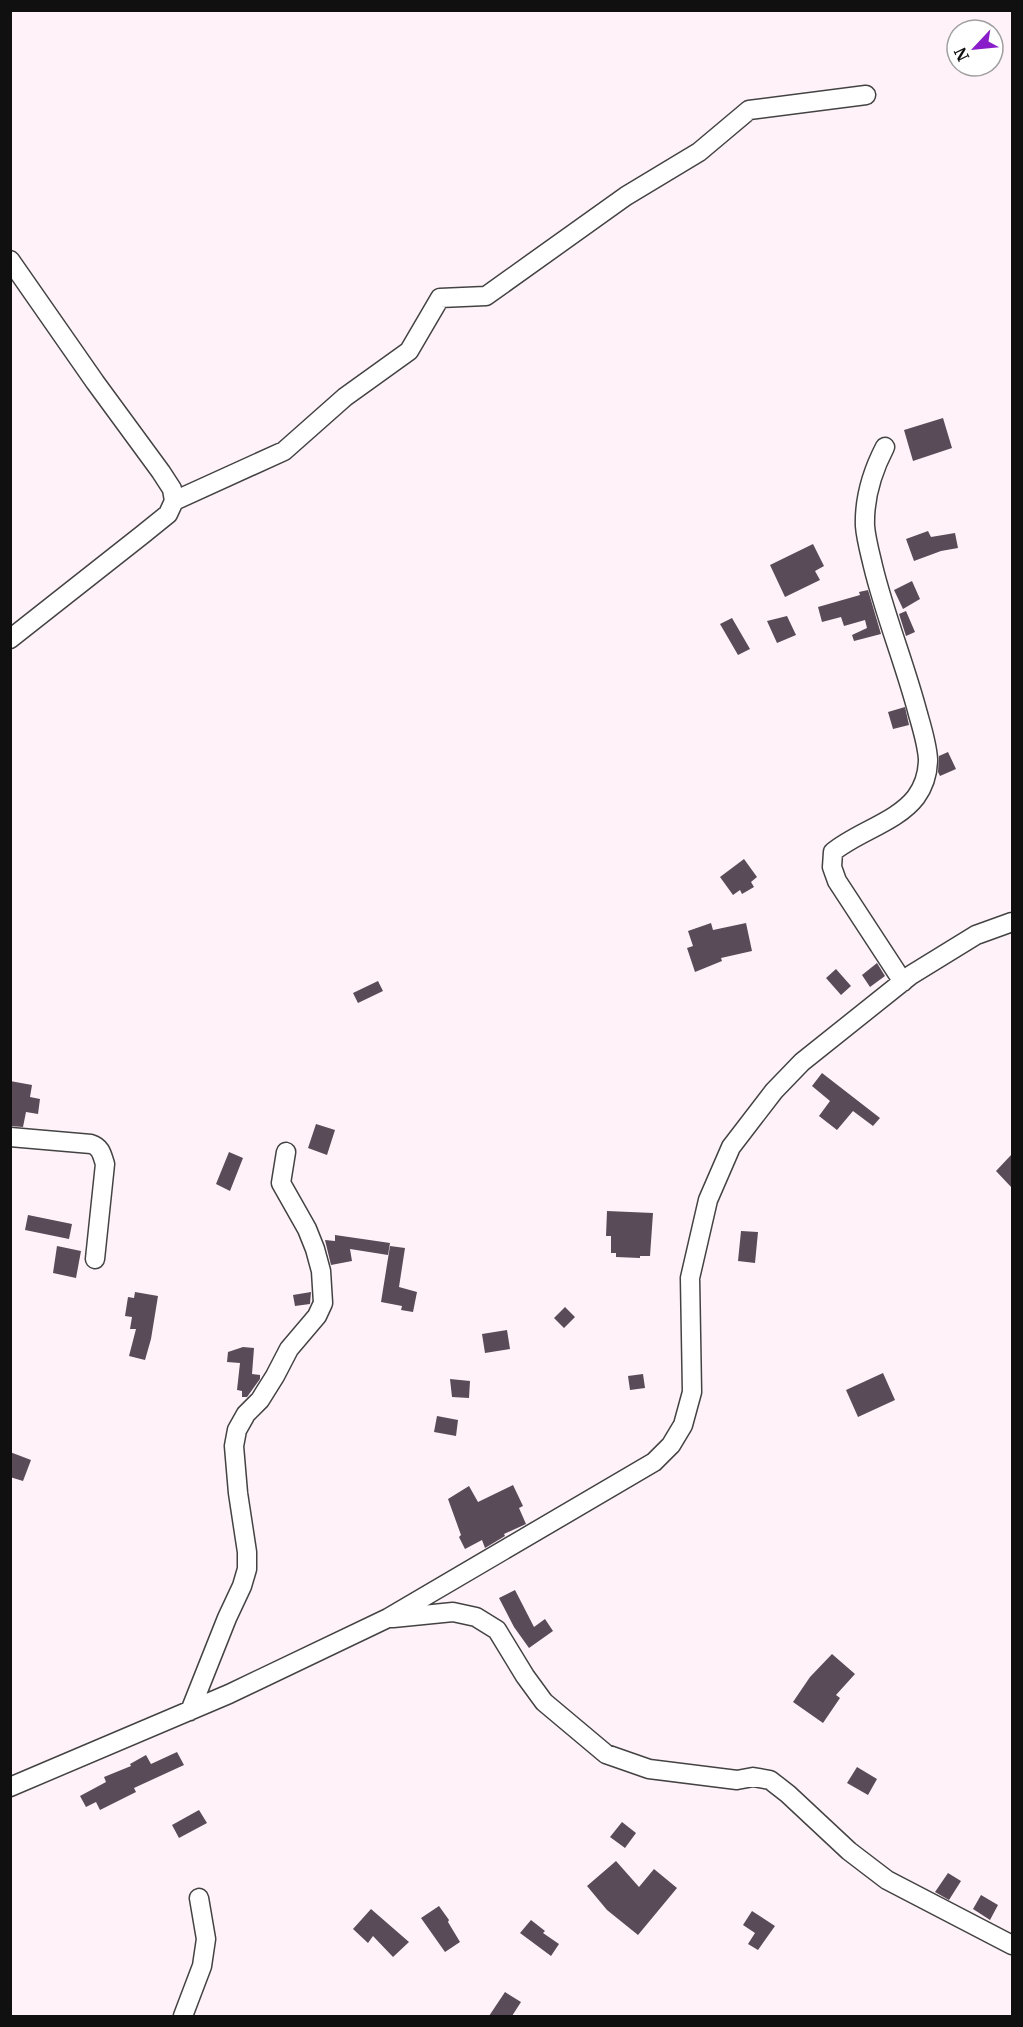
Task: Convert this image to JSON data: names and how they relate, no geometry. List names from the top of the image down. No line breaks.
{"north":"bottom left"}
